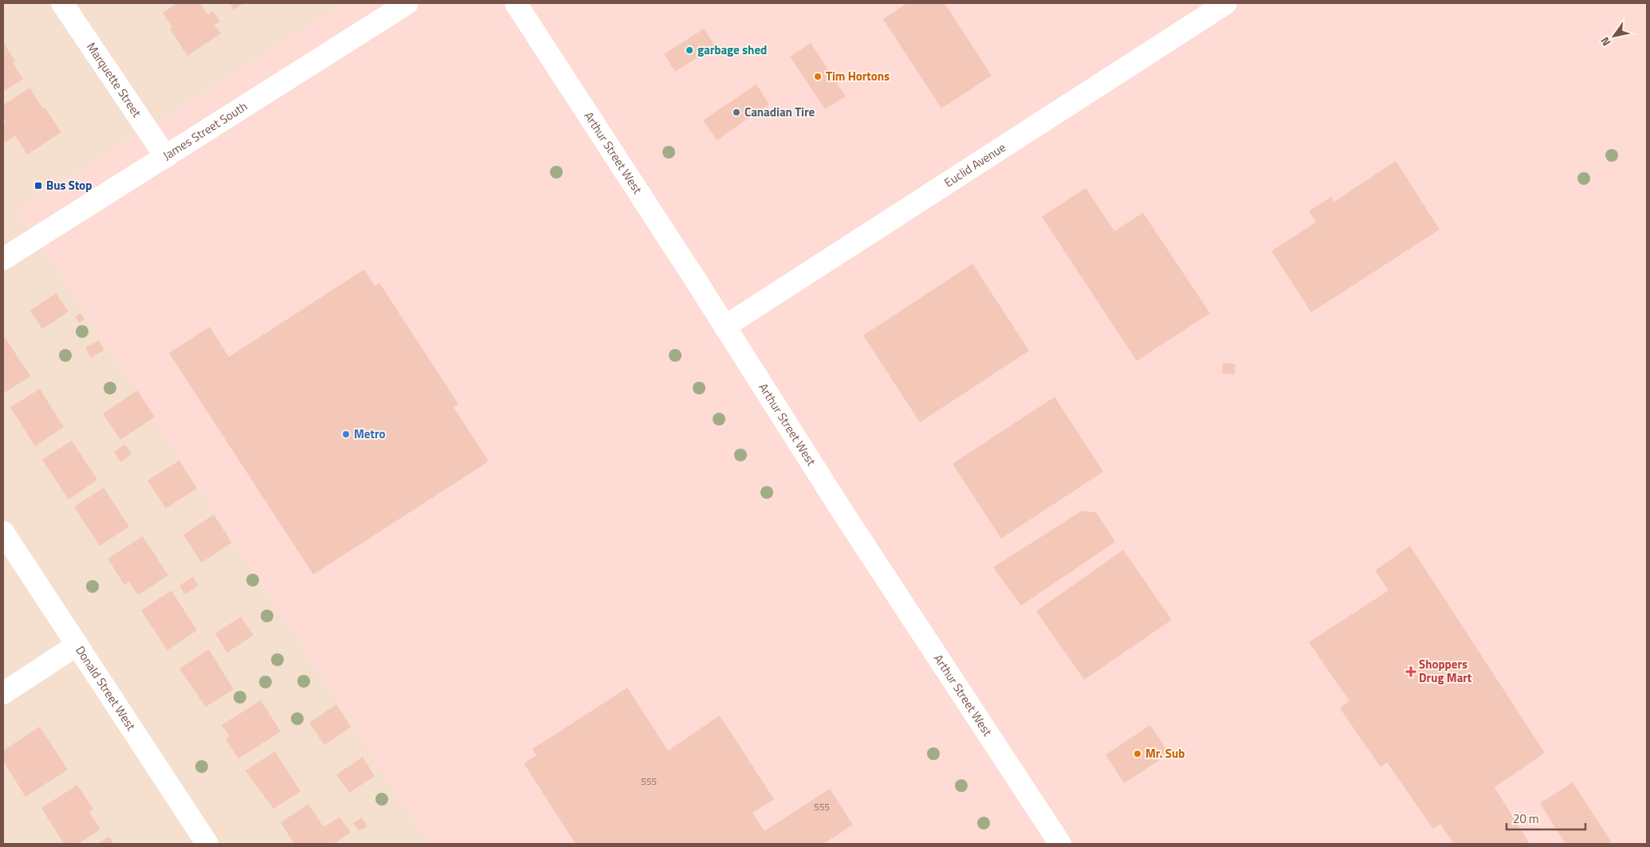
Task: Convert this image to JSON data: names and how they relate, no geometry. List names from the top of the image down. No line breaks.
{"streets":{"street":["Marquette Street","James Street South","Arthur Street West","Euclid Avenue","Donald Street West"]},"crossings":[["Marquette Street","James Street South"],["Arthur Street West","Euclid Avenue"]],"places":{"other":["garbage shed","Tim Hortons","Canadian Tire","Metro","Mr. Sub"],"transit":["Bus Stop"],"health":["Shoppers Drug Mart"]},"house_numbers":["555","555"],"scale_bar":"20 m","north":"bottom left"}
